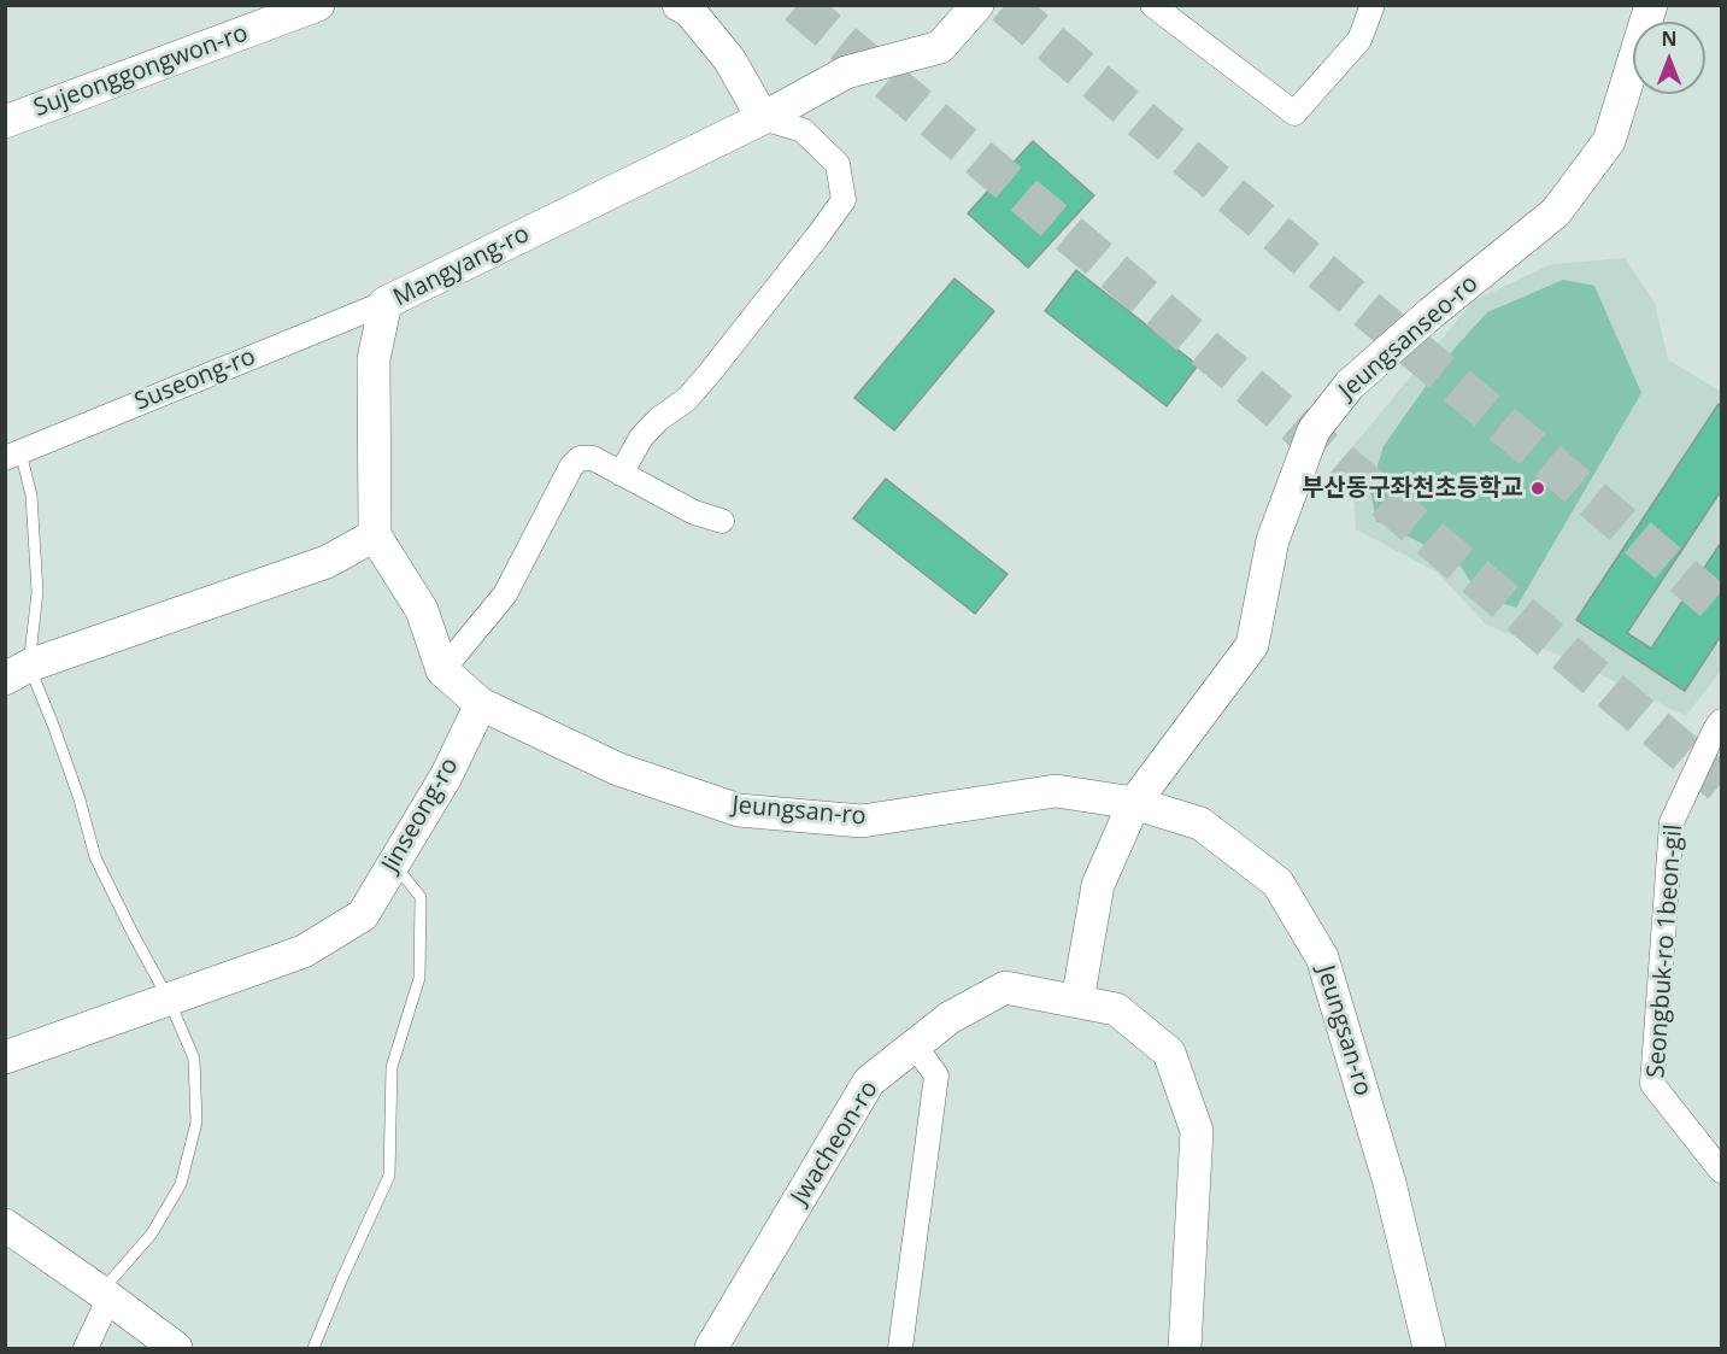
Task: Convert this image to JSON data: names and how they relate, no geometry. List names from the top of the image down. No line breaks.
{"streets":{"main road":["Sujeonggongwon-ro","Mangyang-ro","Jeungsanseo-ro","Jeungsan-ro","Jinseong-ro","Jwacheon-ro"],"street":["Suseong-ro","Seongbuk-ro 1beon-gil"]},"crossings":[["Mangyang-ro","Suseong-ro"],["Jeungsanseo-ro","Jeungsan-ro"],["Jeungsan-ro","Jinseong-ro"]],"places":["부산동구좌천초등학교"],"north":"top"}
